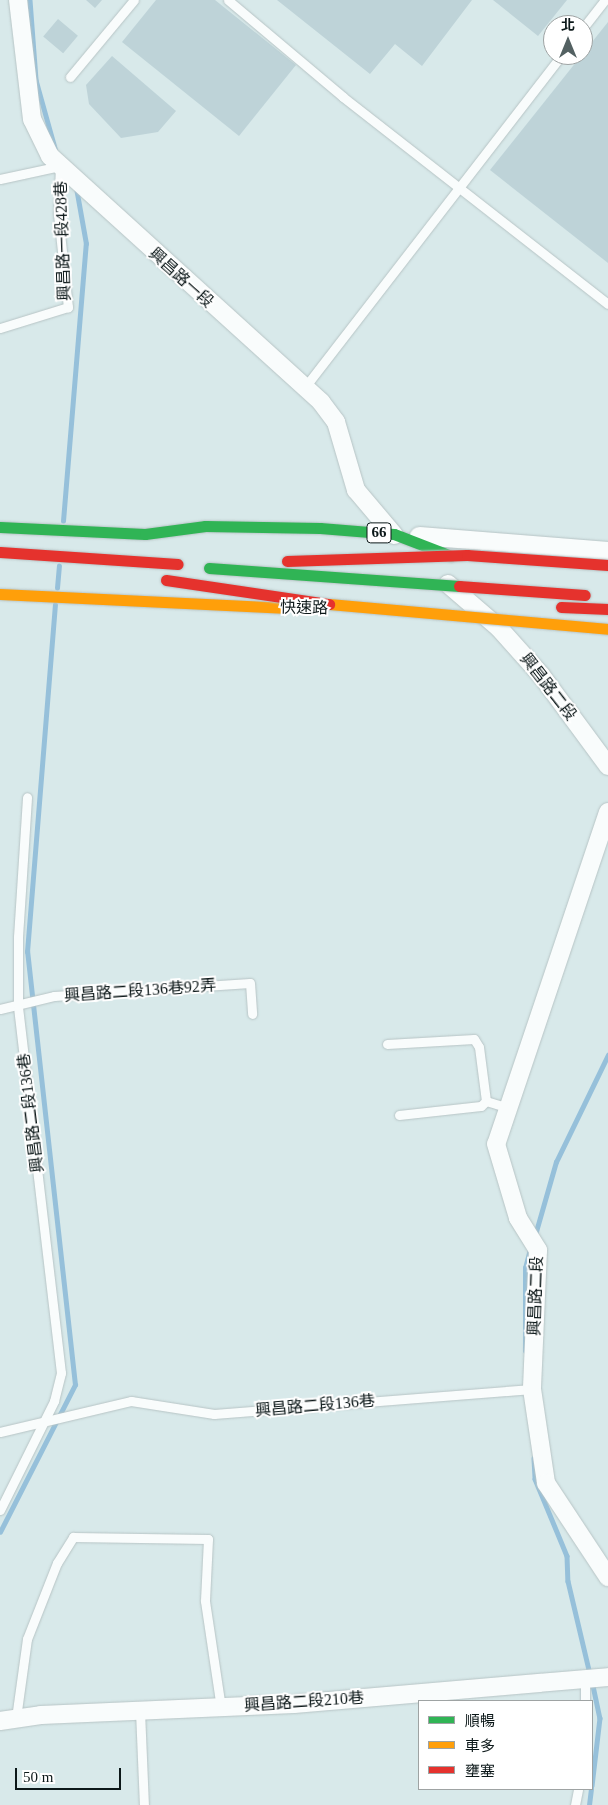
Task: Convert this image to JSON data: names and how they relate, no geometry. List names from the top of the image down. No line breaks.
{"streets":{"main road":["66","快速路"],"street":["興昌路一段","興昌路二段","興昌路二段210巷"],"lane":["興昌路一段428巷","興昌路二段136巷92弄","興昌路二段136巷"]},"crossings":[["興昌路一段428巷","興昌路一段"],["興昌路一段","66"],["興昌路一段","快速路"],["興昌路一段","興昌路二段"],["快速路","興昌路二段"],["興昌路二段","興昌路二段136巷"],["興昌路二段136巷92弄","興昌路二段136巷"]],"legend":["順暢","車多","壅塞"],"scale_bar":"50 m","north":"top"}
